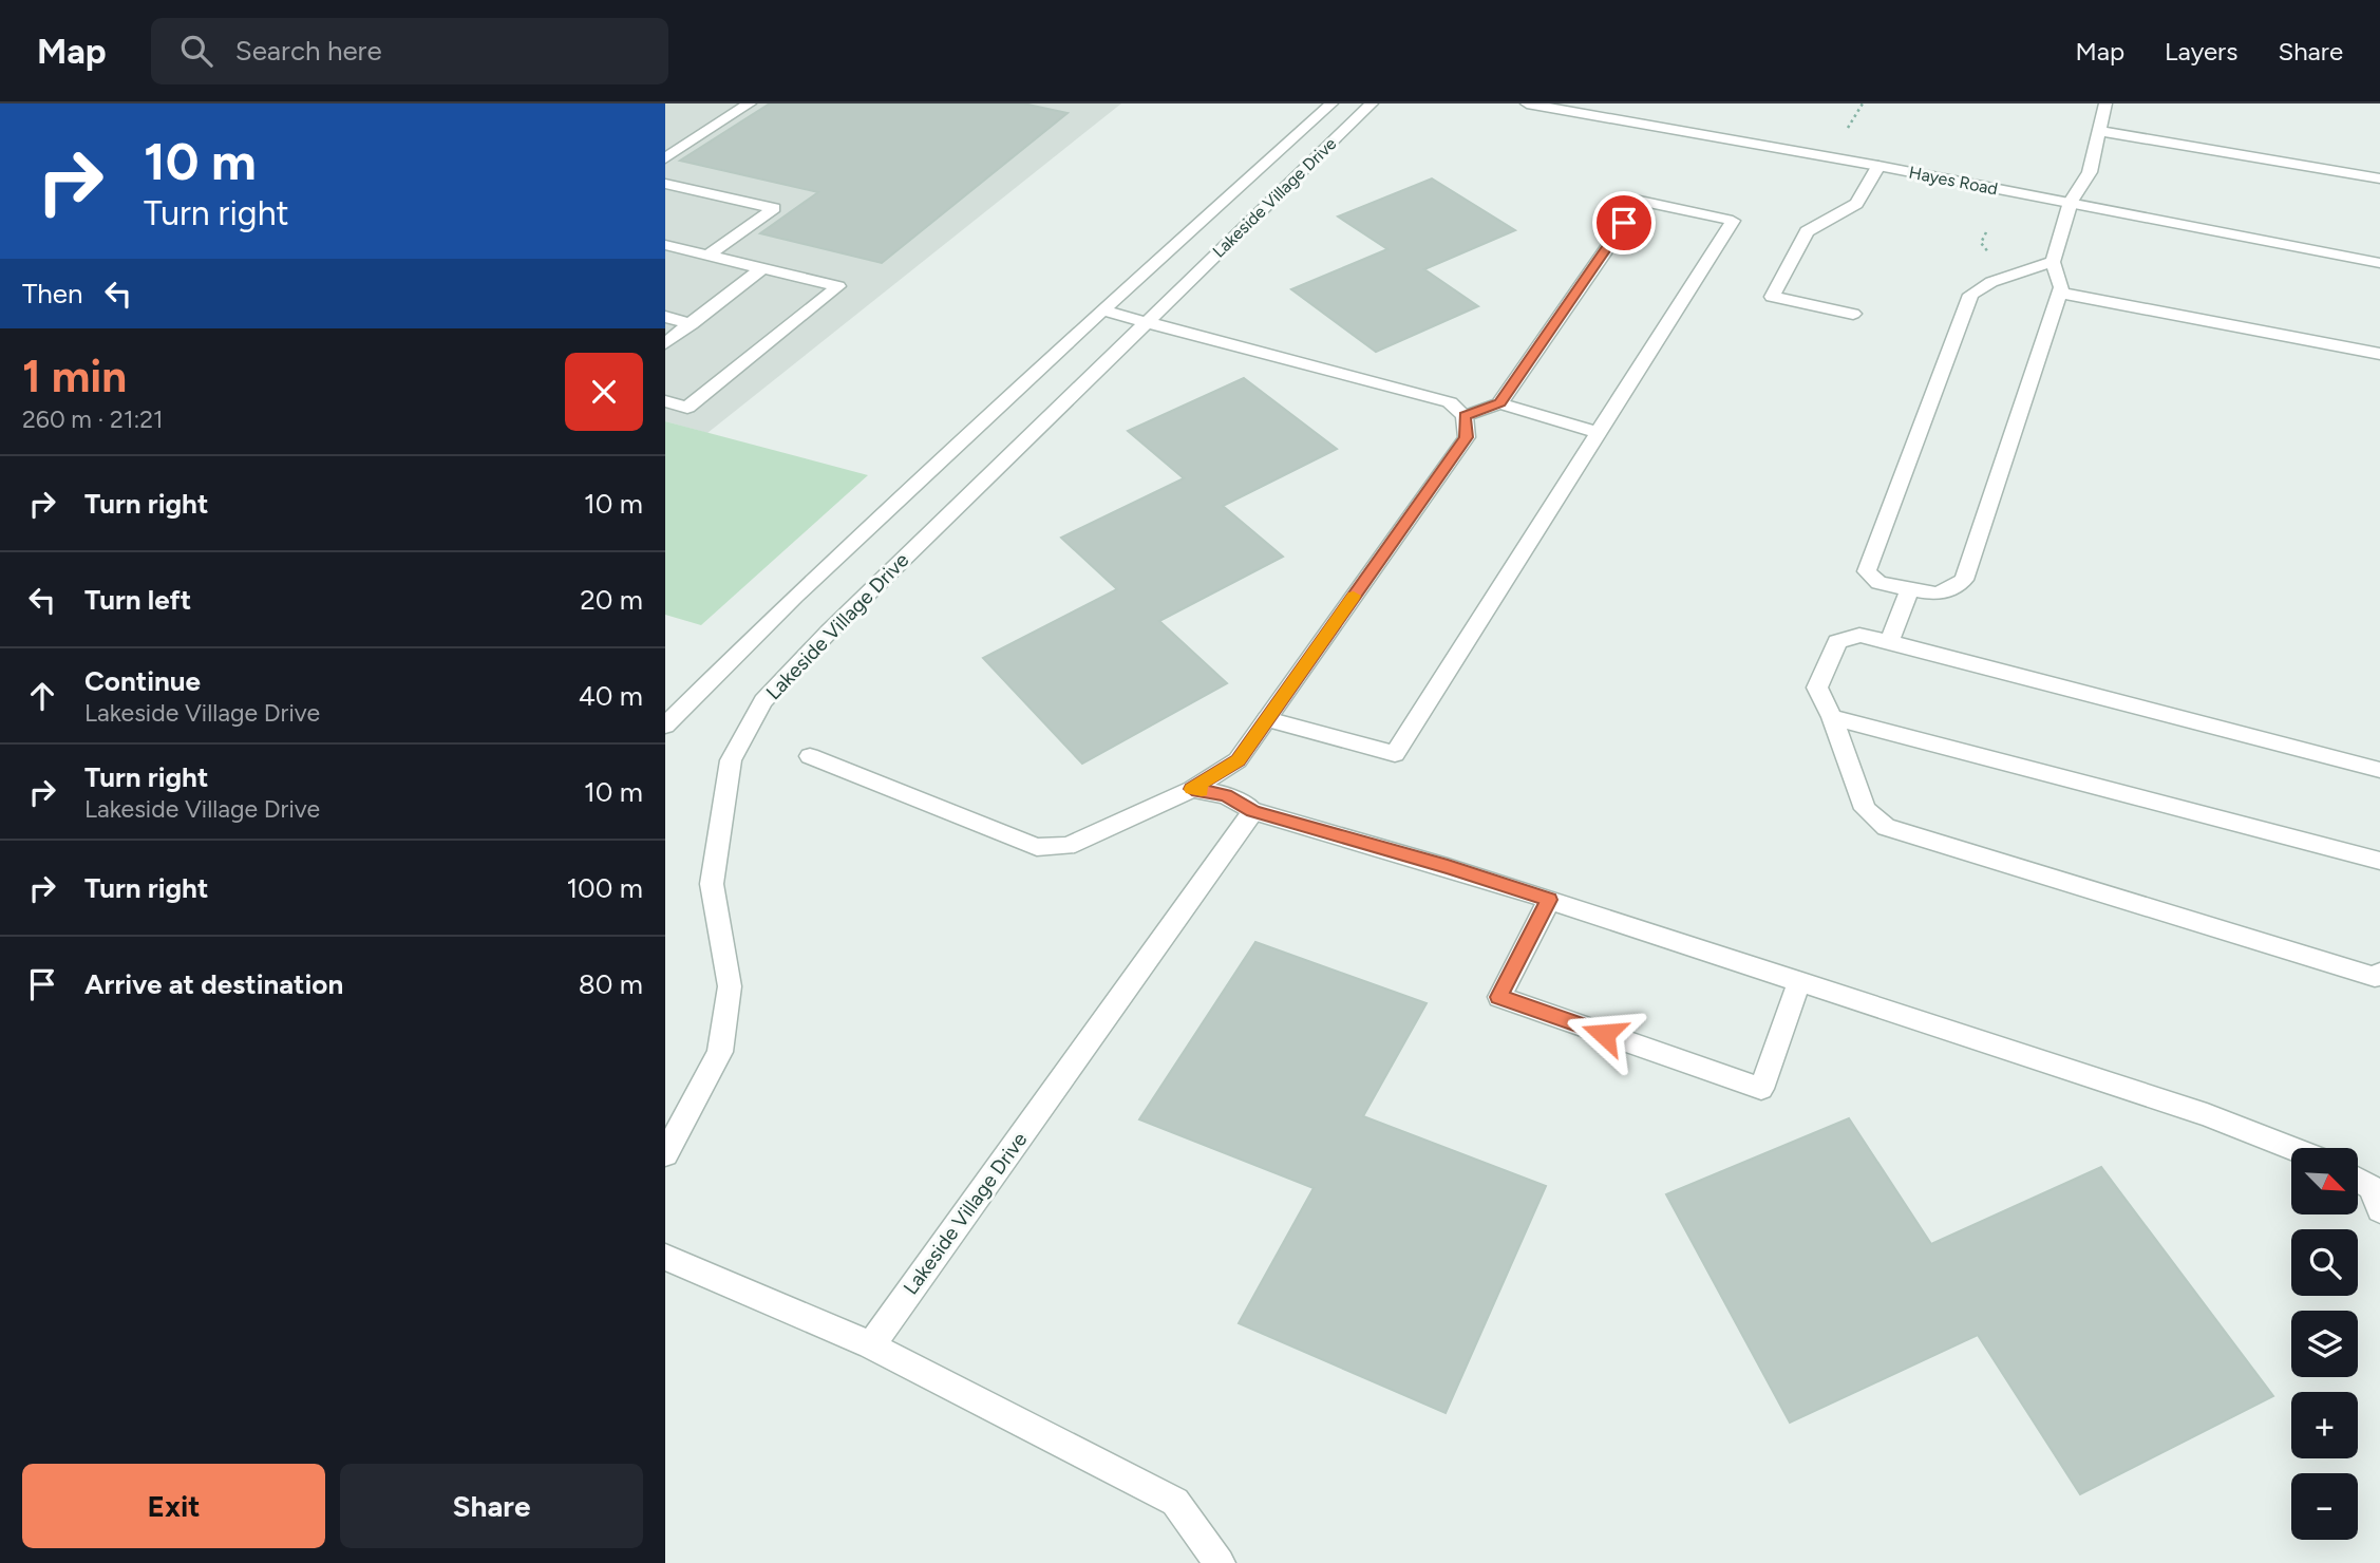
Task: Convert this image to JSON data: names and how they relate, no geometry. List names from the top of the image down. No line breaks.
{"streets":{"street":["Hayes Road","Lakeside Village Drive"]},"north":"bottom right","page":{"header":"Map","search":"Search here","nav":["Map","Layers","Share"],"turn":["10 m","Turn right"],"then":"Then","heading":["1 min","260 m · 21:21"],"list":[{"name":"Turn right","value":"10 m"},{"name":"Turn left","value":"20 m"},{"name":"Continue","note":"Lakeside Village Drive","value":"40 m"},{"name":"Turn right","note":"Lakeside Village Drive","value":"10 m"},{"name":"Turn right","value":"100 m"},{"name":"Arrive at destination","value":"80 m"}],"map_buttons":["+","−"],"buttons":["Exit","Share"]}}
